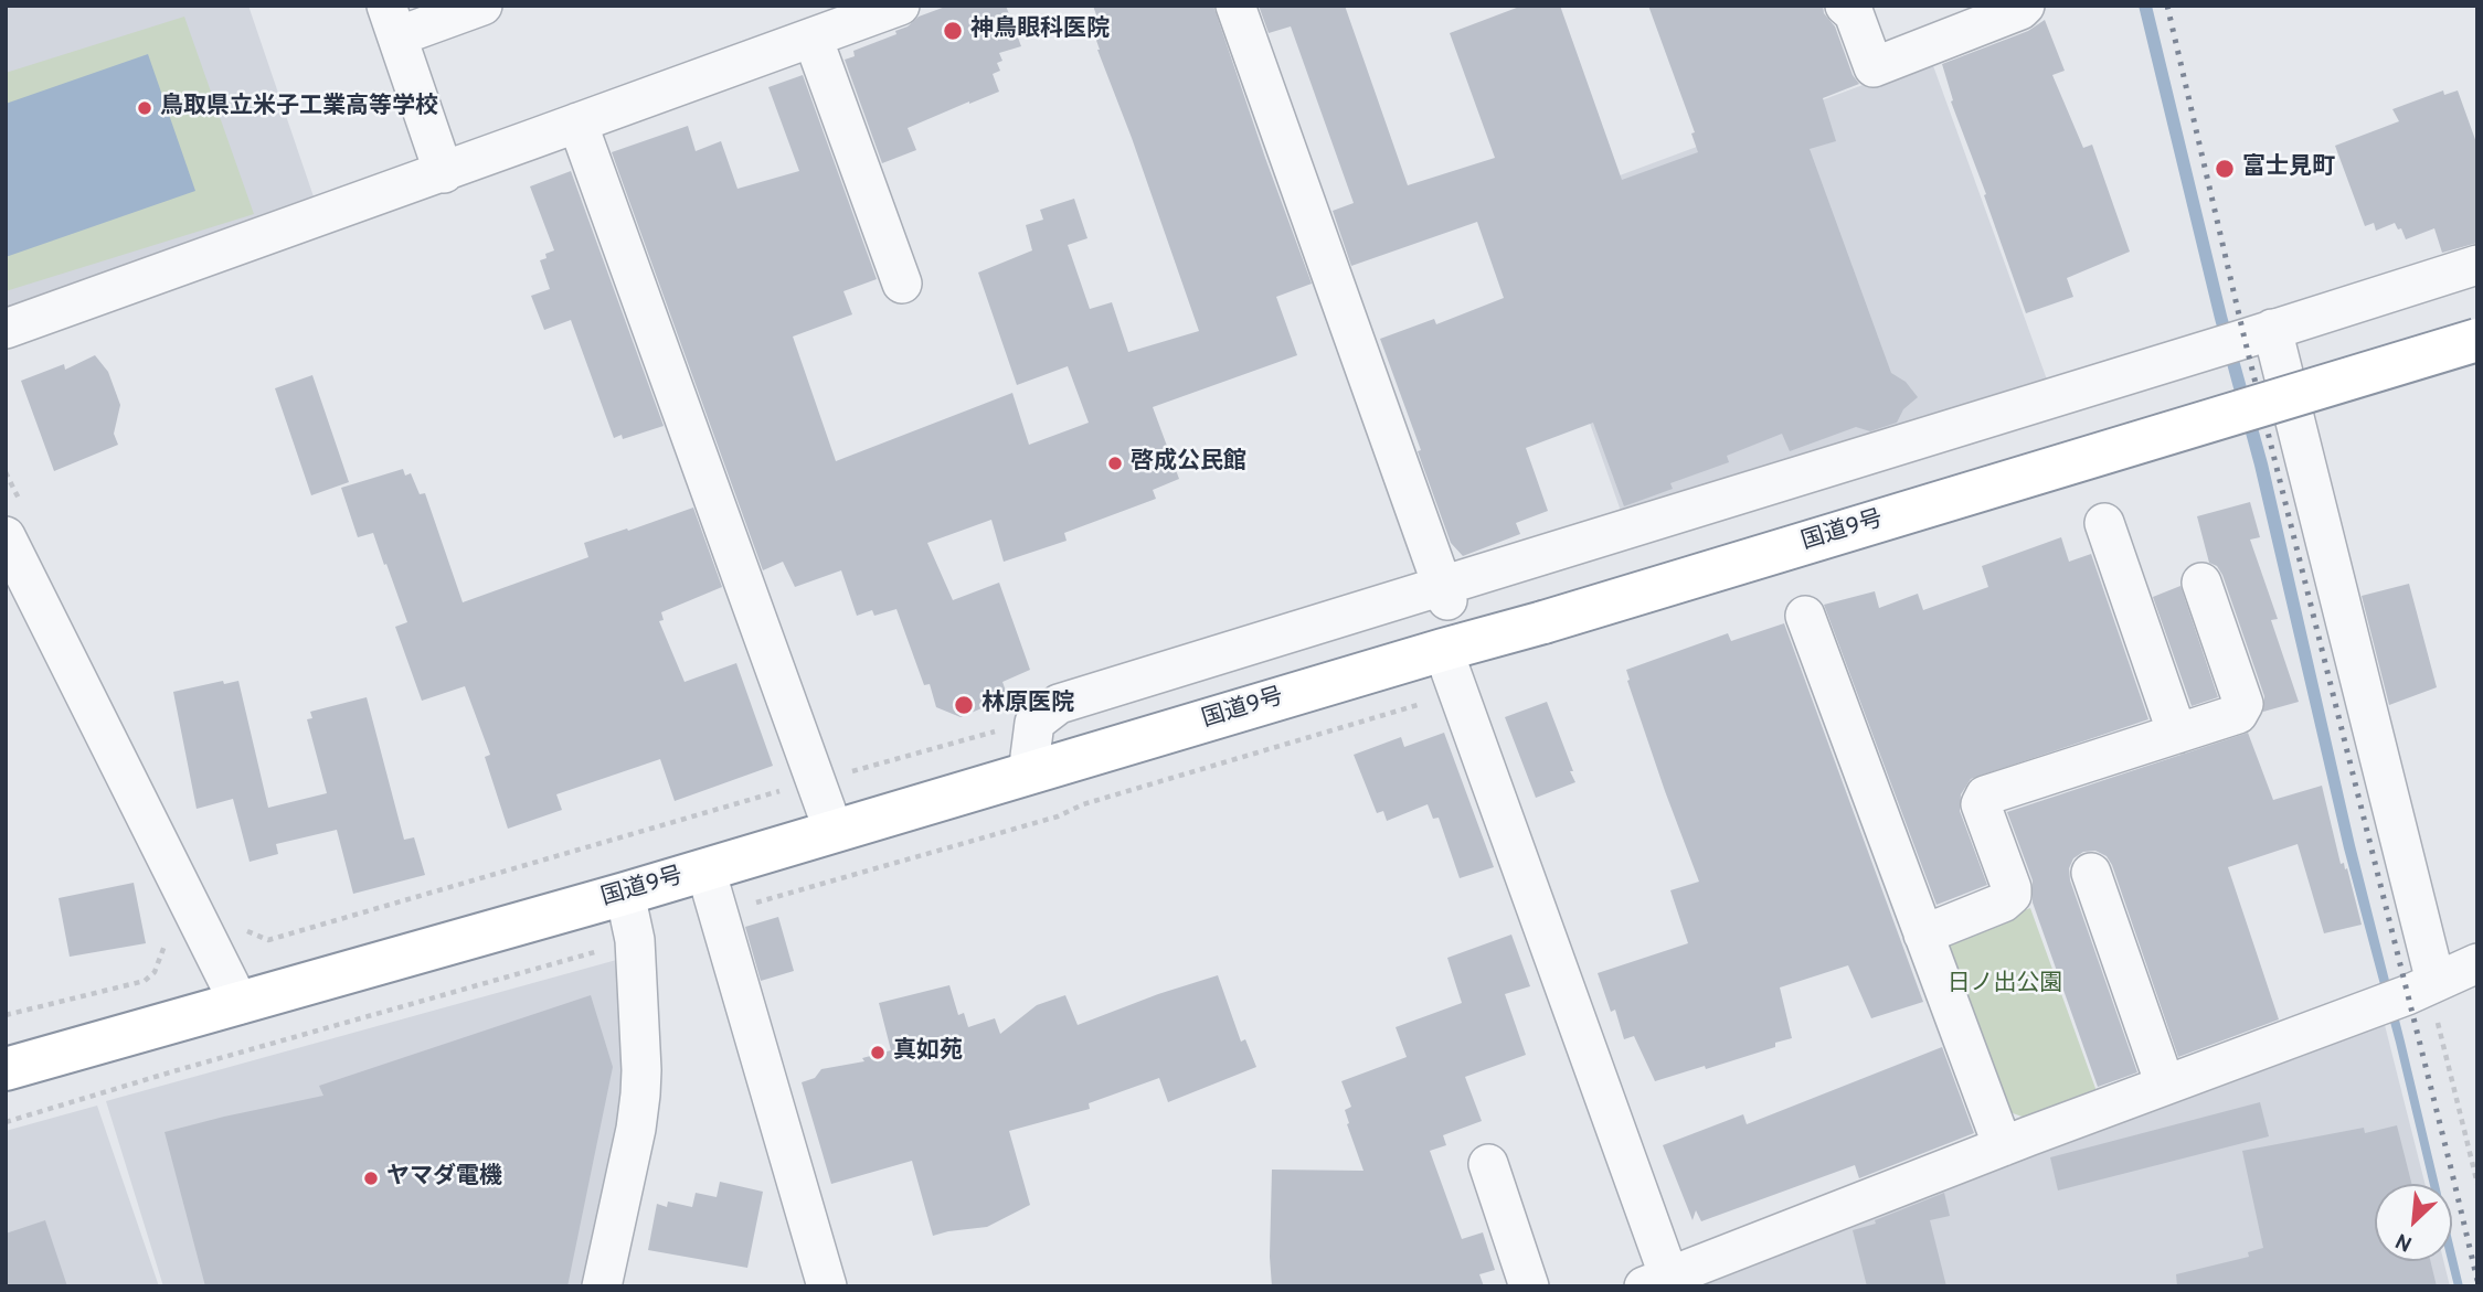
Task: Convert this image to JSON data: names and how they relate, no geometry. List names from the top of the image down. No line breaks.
{"streets":{"highway":["国道9号"]},"parks":["日ノ出公園"],"places":["神鳥眼科医院","鳥取県立米子工業高等学校","富士見町","啓成公民館","林原医院","真如苑","ヤマダ電機"],"north":"bottom left"}
